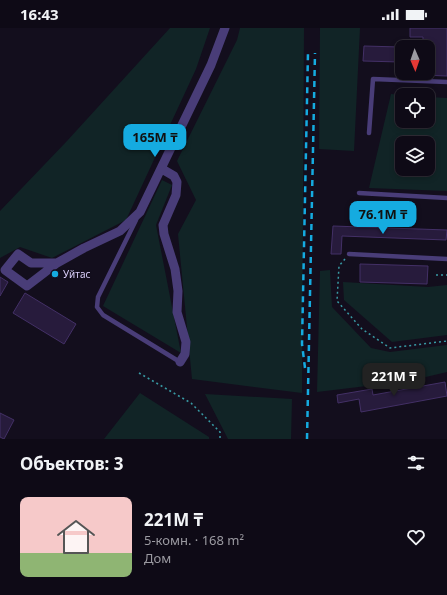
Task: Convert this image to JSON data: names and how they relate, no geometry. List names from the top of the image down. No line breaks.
{"places":["Уйтас"],"north":"bottom","page":{"status":"16:43","price":["165M ₸","76.1M ₸","221M ₸"],"heading":"Объектов: 3","list":[{"name":"221M ₸","note":"5-комн. · 168 m² · Дом"}]}}
